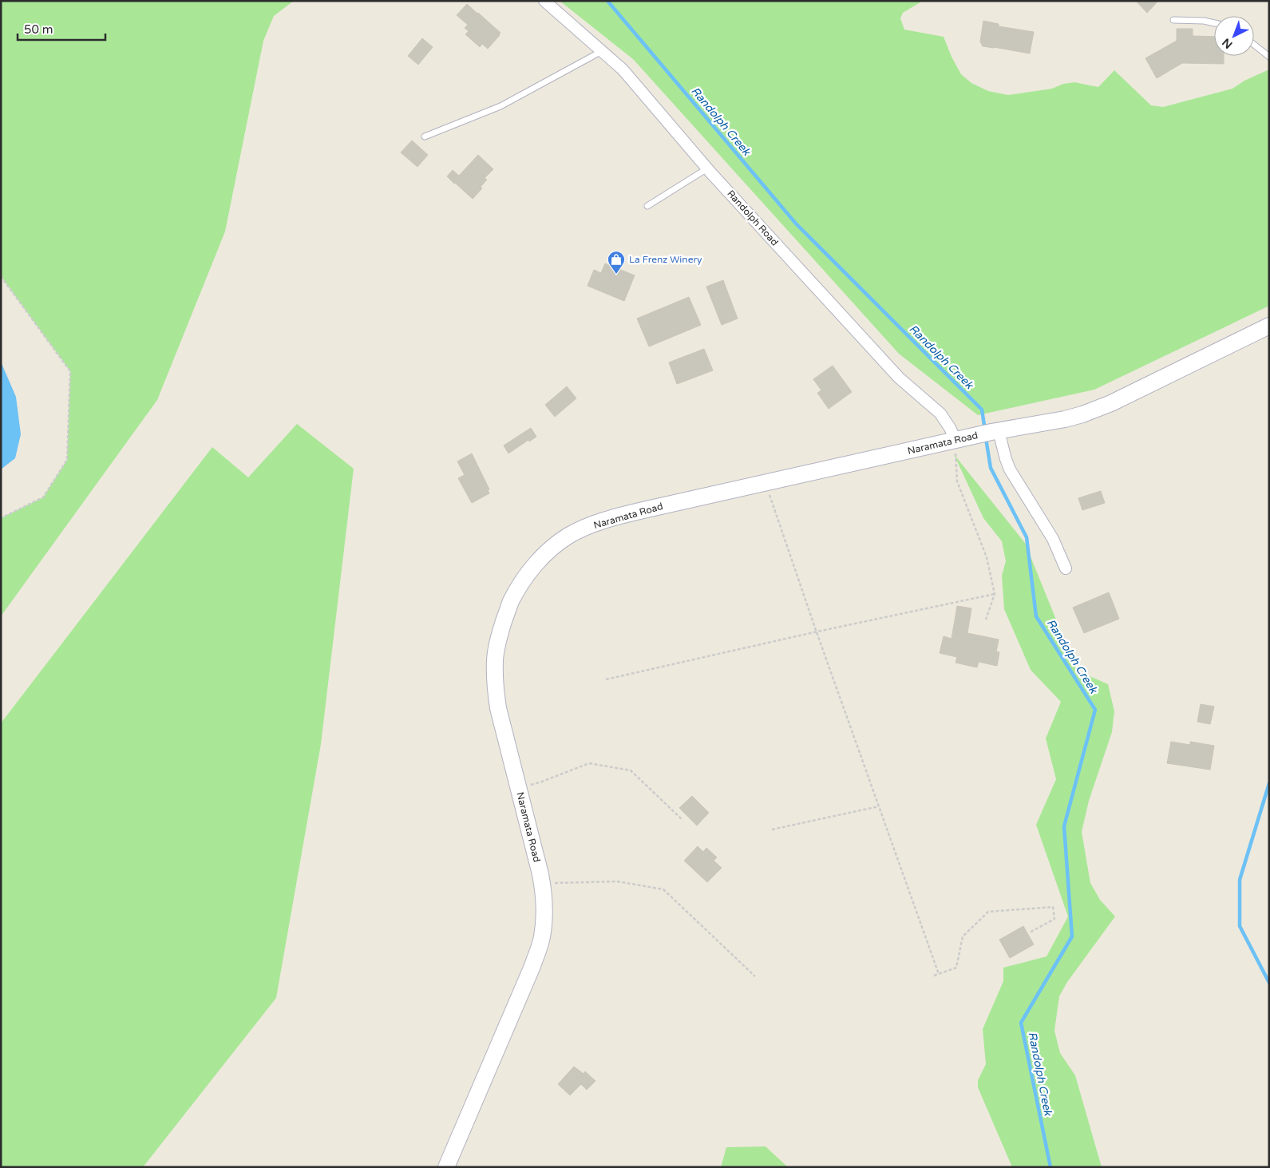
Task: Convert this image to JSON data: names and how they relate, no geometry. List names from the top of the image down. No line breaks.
{"streets":{"main road":["Naramata Road"],"street":["Randolph Road"]},"crossings":[["Randolph Road","Naramata Road"]],"water":["Randolph Creek"],"places":{"shop":["La Frenz Winery"]},"scale_bar":"50 m","north":"bottom left"}
